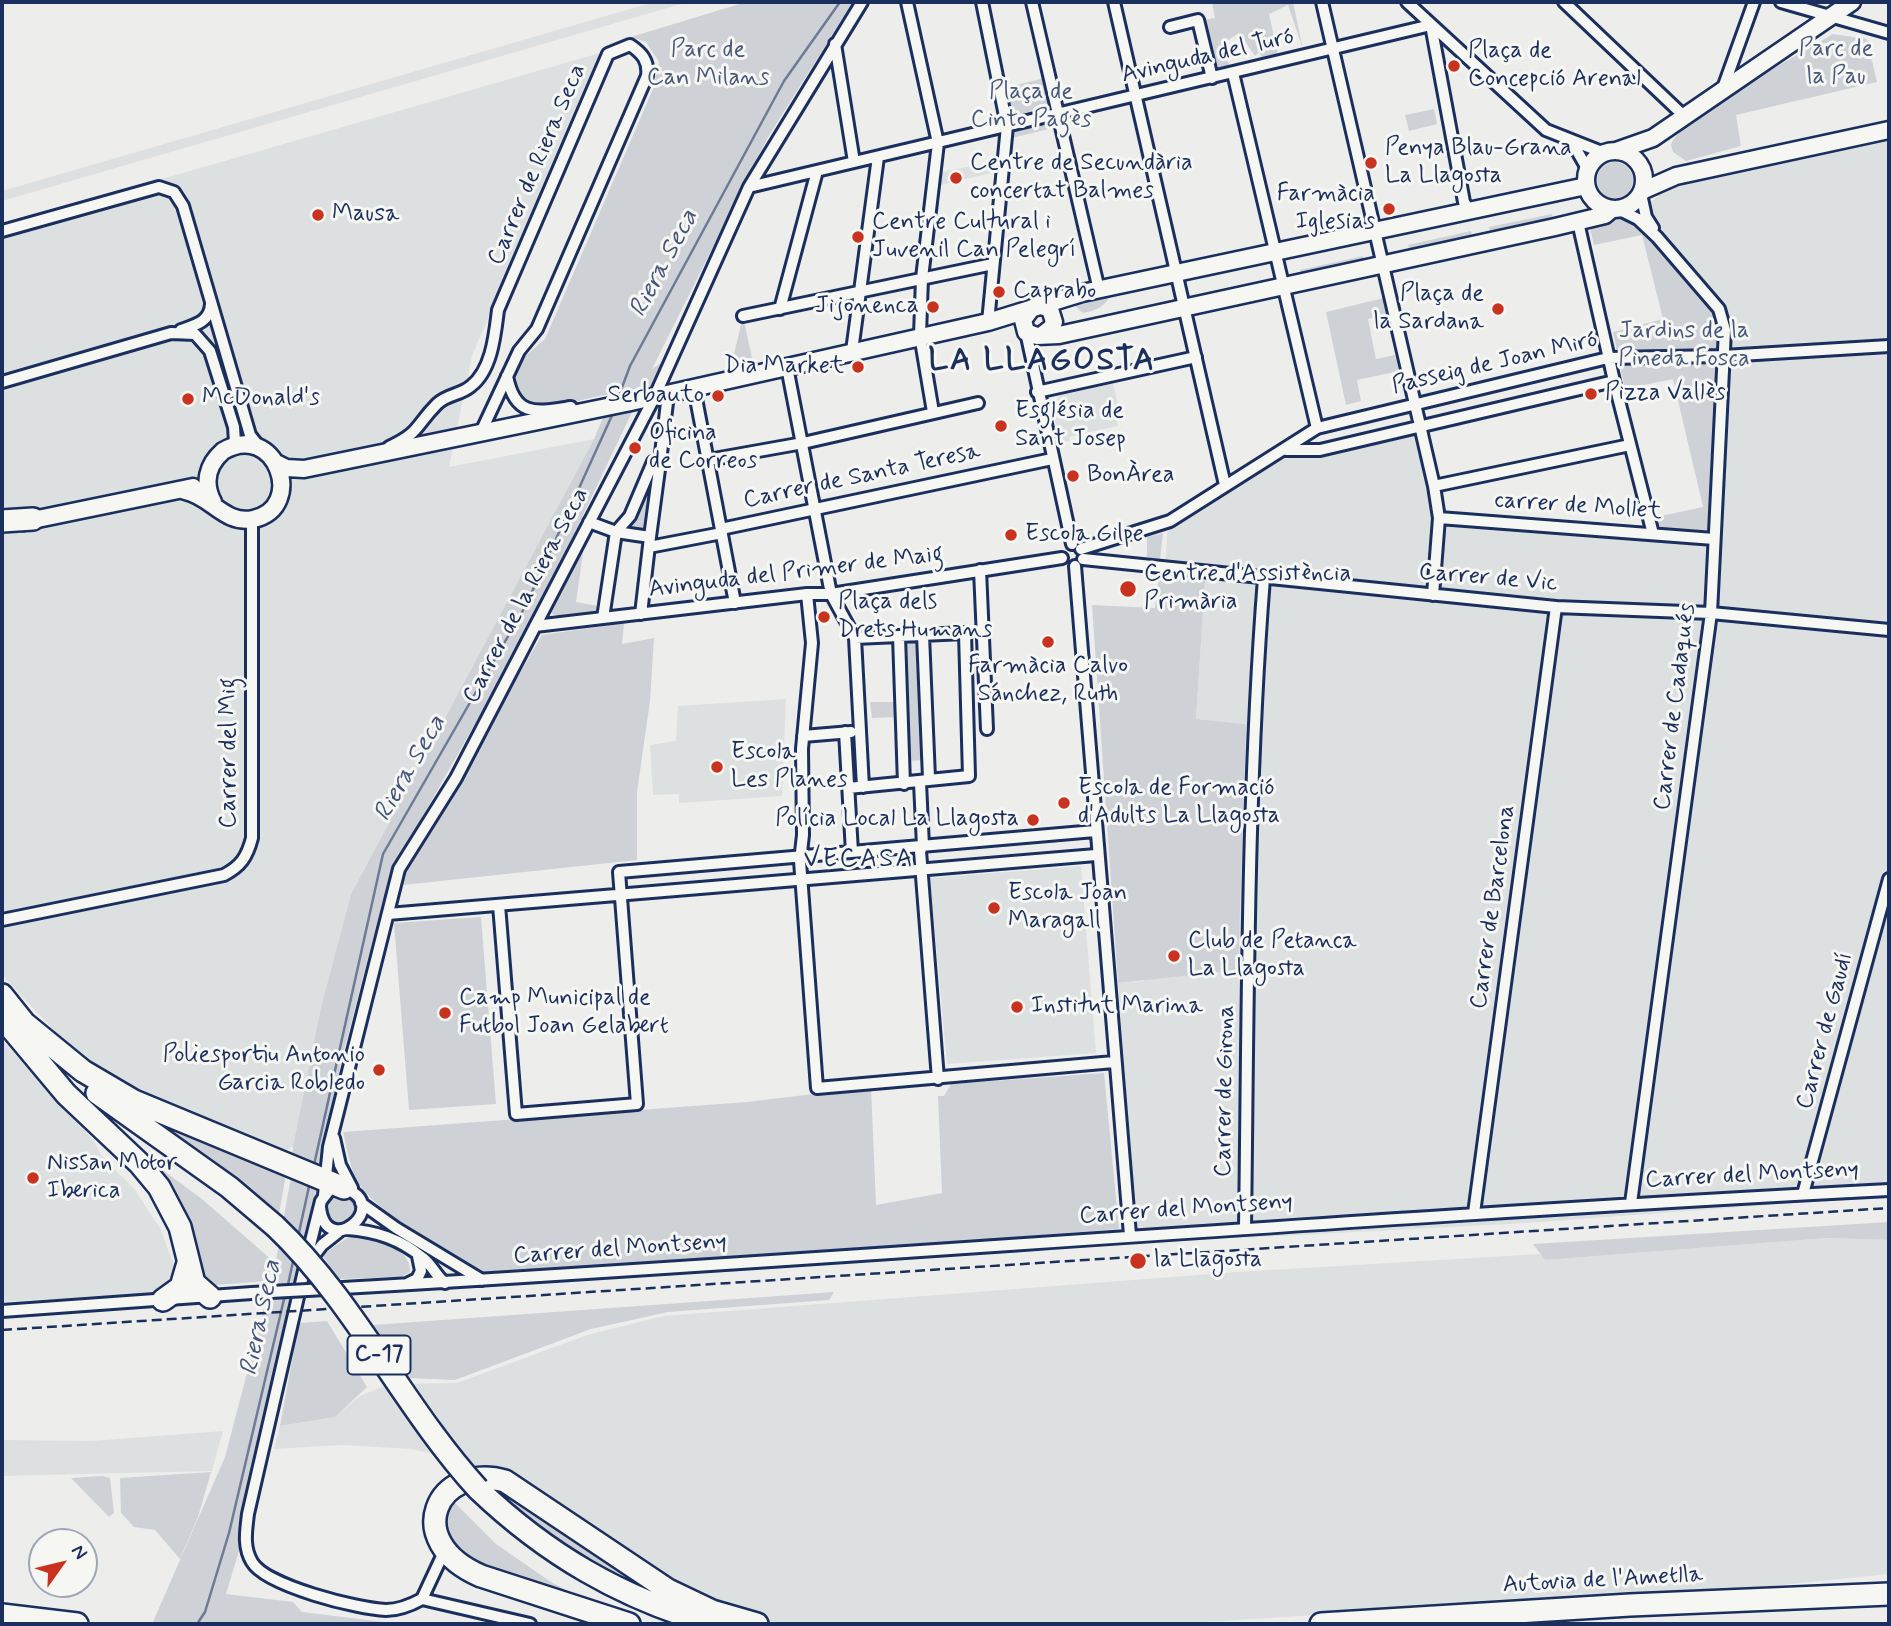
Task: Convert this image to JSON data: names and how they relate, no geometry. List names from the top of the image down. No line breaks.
{"streets":{"highway":["C-17","Autovia de l'Ametlla"],"street":["Avinguda del Turó","Carrer de Riera Seca","Passeig de Joan Miró","Carrer de Santa Teresa","carrer de Mollet","Avinguda del Primer de Maig","Carrer de Vic","Carrer de la Riera Seca","Carrer de Cadaqués","Carrer del Mig","Carrer de Barcelona","Carrer de Gaudí","Carrer de Girona","Carrer del Montseny"]},"crossings":[["Passeig de Joan Miró","Carrer de Vic"],["Passeig de Joan Miró","Carrer de Cadaqués"],["carrer de Mollet","Carrer de Cadaqués"],["Avinguda del Primer de Maig","Carrer de la Riera Seca"],["Carrer de Vic","Carrer de Cadaqués"],["Carrer de Vic","Carrer de Barcelona"],["Carrer de Vic","Carrer de Girona"],["Carrer de la Riera Seca","Carrer del Montseny"],["Carrer de Cadaqués","Carrer del Montseny"],["Carrer de Barcelona","Carrer del Montseny"],["Carrer de Gaudí","Carrer del Montseny"],["Carrer de Girona","Carrer del Montseny"]],"districts":["LA LLAGOSTA","VECASA"],"water":["Riera Seca"],"parks":["Parc de la Pau","Parc de Can Milans","Plaça de Cinto Pagès","Jardins de la Pineda Fosca"],"places":["Plaça de Concepció Arenal","Penya Blau-Grana La Llagosta","Centre de Secundària concertat Balmes","Farmàcia Iglesias","Mausa","Centre Cultural i Juvenil Can Pelegrí","Caprabo","Jijonenca","Plaça de la Sardana","Dia Market","Pizza Vallès","Serbauto","McDonald's","Església de Sant Josep","Oficina de Correos","BonÀrea","Escola Gilpe","Centre d'Assistència Primària","Plaça dels Drets Humans","Farmàcia Calvo Sánchez, Ruth","Escola Les Planes","Escola de Formació d'Adults La Llagosta","Polícia Local La Llagosta","Escola Joan Maragall","Club de Petanca La Llagosta","Institut Marina","Camp Municipal de Futbol Joan Gelabert","Poliesportiu Antonio Garcia Robledo","Nissan Motor Iberica","la Llagosta"],"north":"top right"}
